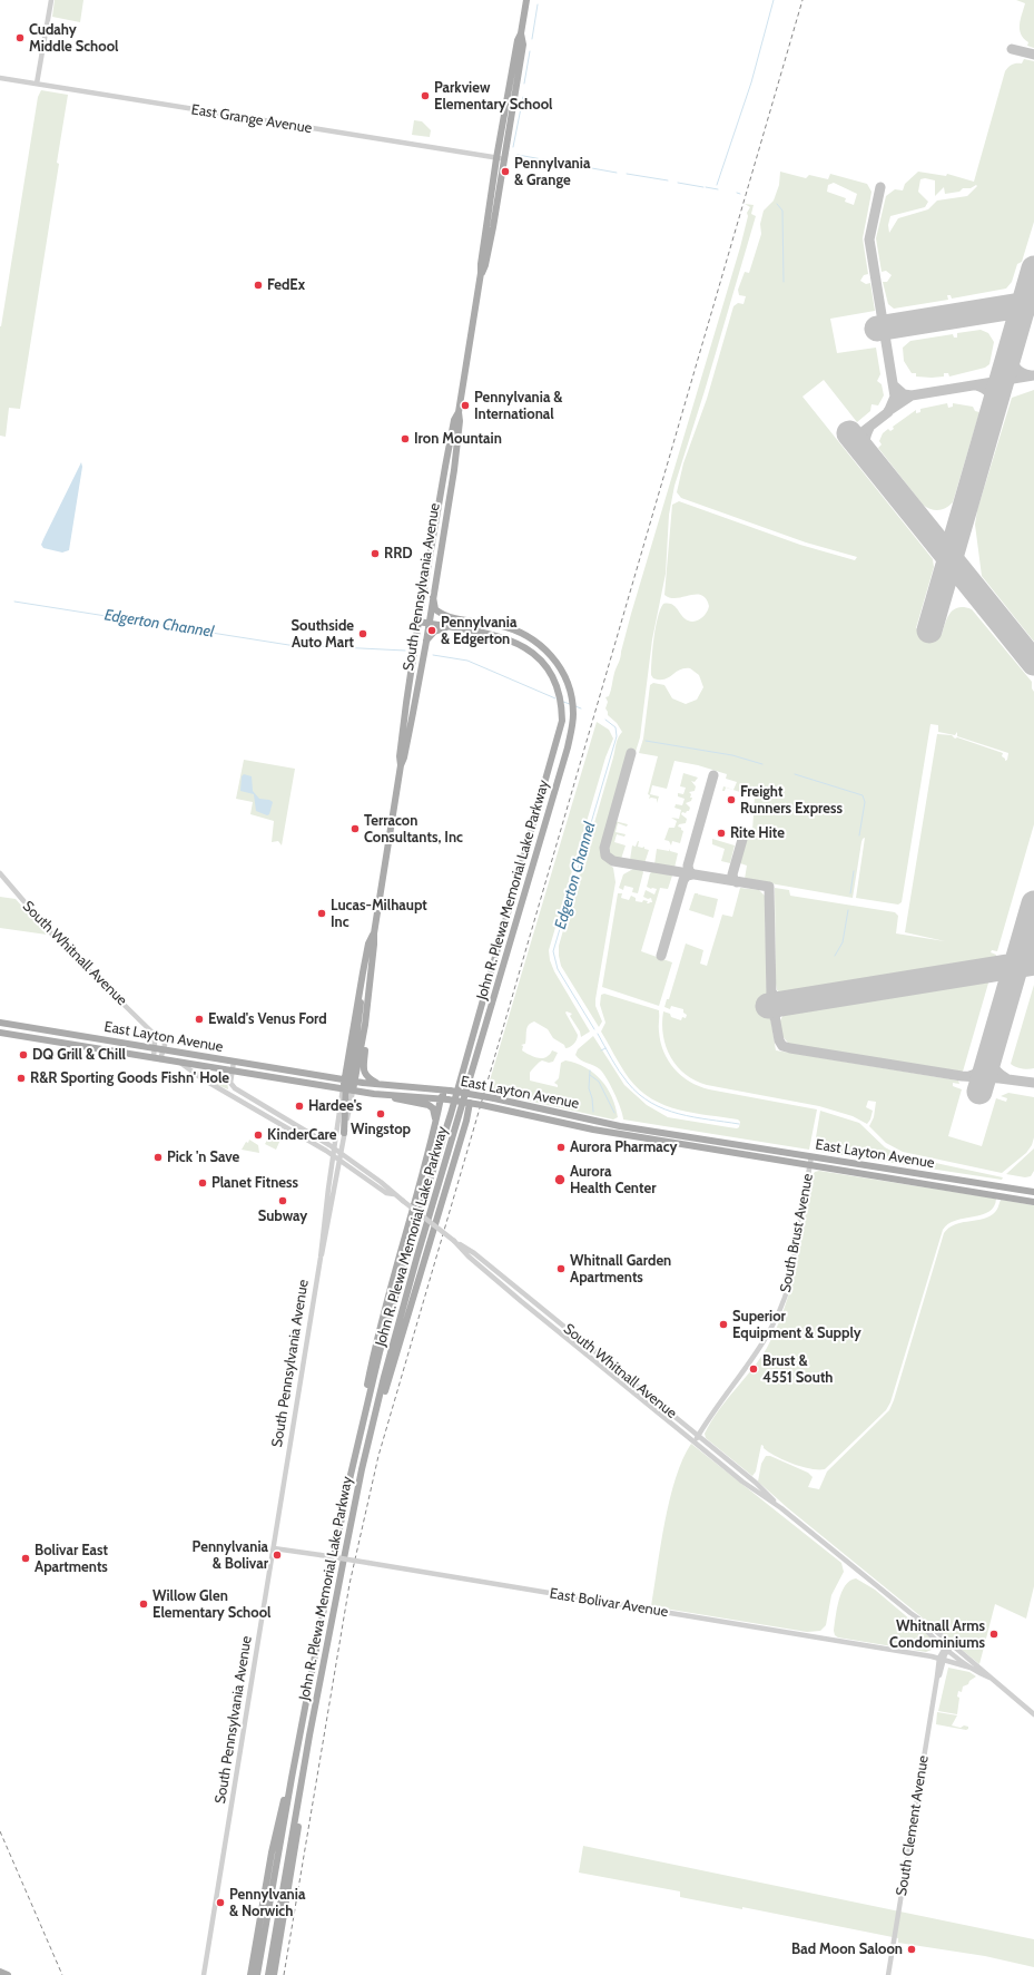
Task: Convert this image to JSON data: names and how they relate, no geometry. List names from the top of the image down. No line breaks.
{"streets":{"main road":["South Pennsylvania Avenue","John R. Plewa Memorial Lake Parkway","East Layton Avenue"],"street":["East Grange Avenue","South Whitnall Avenue","South Brust Avenue","East Bolivar Avenue","South Clement Avenue"]},"crossings":[["East Grange Avenue","South Pennsylvania Avenue"],["South Pennsylvania Avenue","John R. Plewa Memorial Lake Parkway"],["South Pennsylvania Avenue","South Whitnall Avenue"],["South Pennsylvania Avenue","East Layton Avenue"],["South Pennsylvania Avenue","East Bolivar Avenue"],["South Whitnall Avenue","East Layton Avenue"],["South Whitnall Avenue","South Brust Avenue"],["South Whitnall Avenue","East Bolivar Avenue"],["South Whitnall Avenue","South Clement Avenue"],["East Layton Avenue","South Brust Avenue"],["East Bolivar Avenue","South Clement Avenue"]],"water":["Edgerton Channel"],"places":["Cudahy Middle School","Parkview Elementary School","Pennylvania & Grange","FedEx","Pennylvania & International","Iron Mountain","RRD","Pennylvania & Edgerton","Southside Auto Mart","Freight Runners Express","Terracon Consultants, Inc","Rite Hite","Lucas-Milhaupt Inc","Ewald's Venus Ford","DQ Grill & Chill","R&R Sporting Goods Fishn' Hole","Hardee's","Wingstop","KinderCare","Aurora Pharmacy","Pick 'n Save","Aurora Health Center","Planet Fitness","Subway","Whitnall Garden Apartments","Superior Equipment & Supply","Brust & 4551 South","Pennylvania & Bolivar","Bolivar East Apartments","Willow Glen Elementary School","Whitnall Arms Condominiums","Pennylvania & Norwich","Bad Moon Saloon"]}
